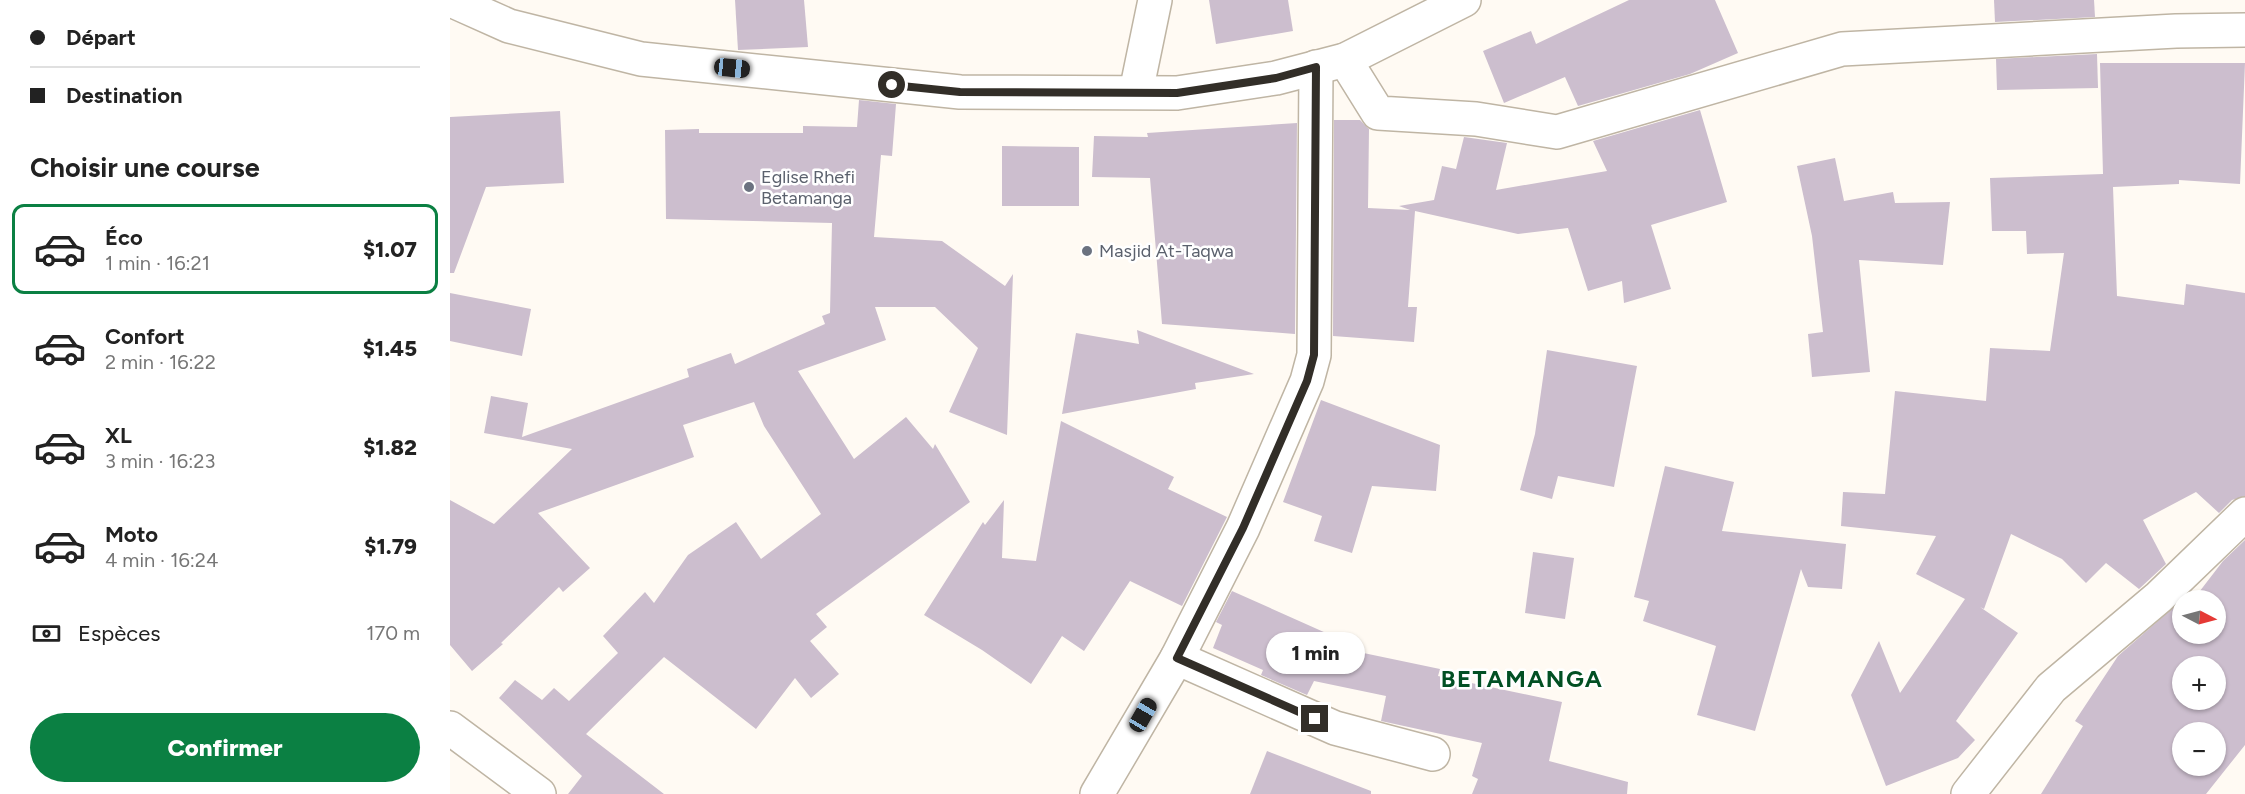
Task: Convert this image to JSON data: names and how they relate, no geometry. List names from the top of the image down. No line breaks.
{"districts":["BETAMANGA"],"places":["Eglise Rhefi Betamanga","Masjid At-Taqwa"],"north":"right","page":{"banner":["Départ","Destination"],"heading":"Choisir une course","list":[{"name":"Éco","note":"1 min · 16:21","value":"$1.07"},{"name":"Confort","note":"2 min · 16:22","value":"$1.45"},{"name":"XL","note":"3 min · 16:23","value":"$1.82"},{"name":"Moto","note":"4 min · 16:24","value":"$1.79"}],"map_buttons":["+","−"],"pay":["Espèces","170 m"],"bubble":"1 min","buttons":"Confirmer"}}
